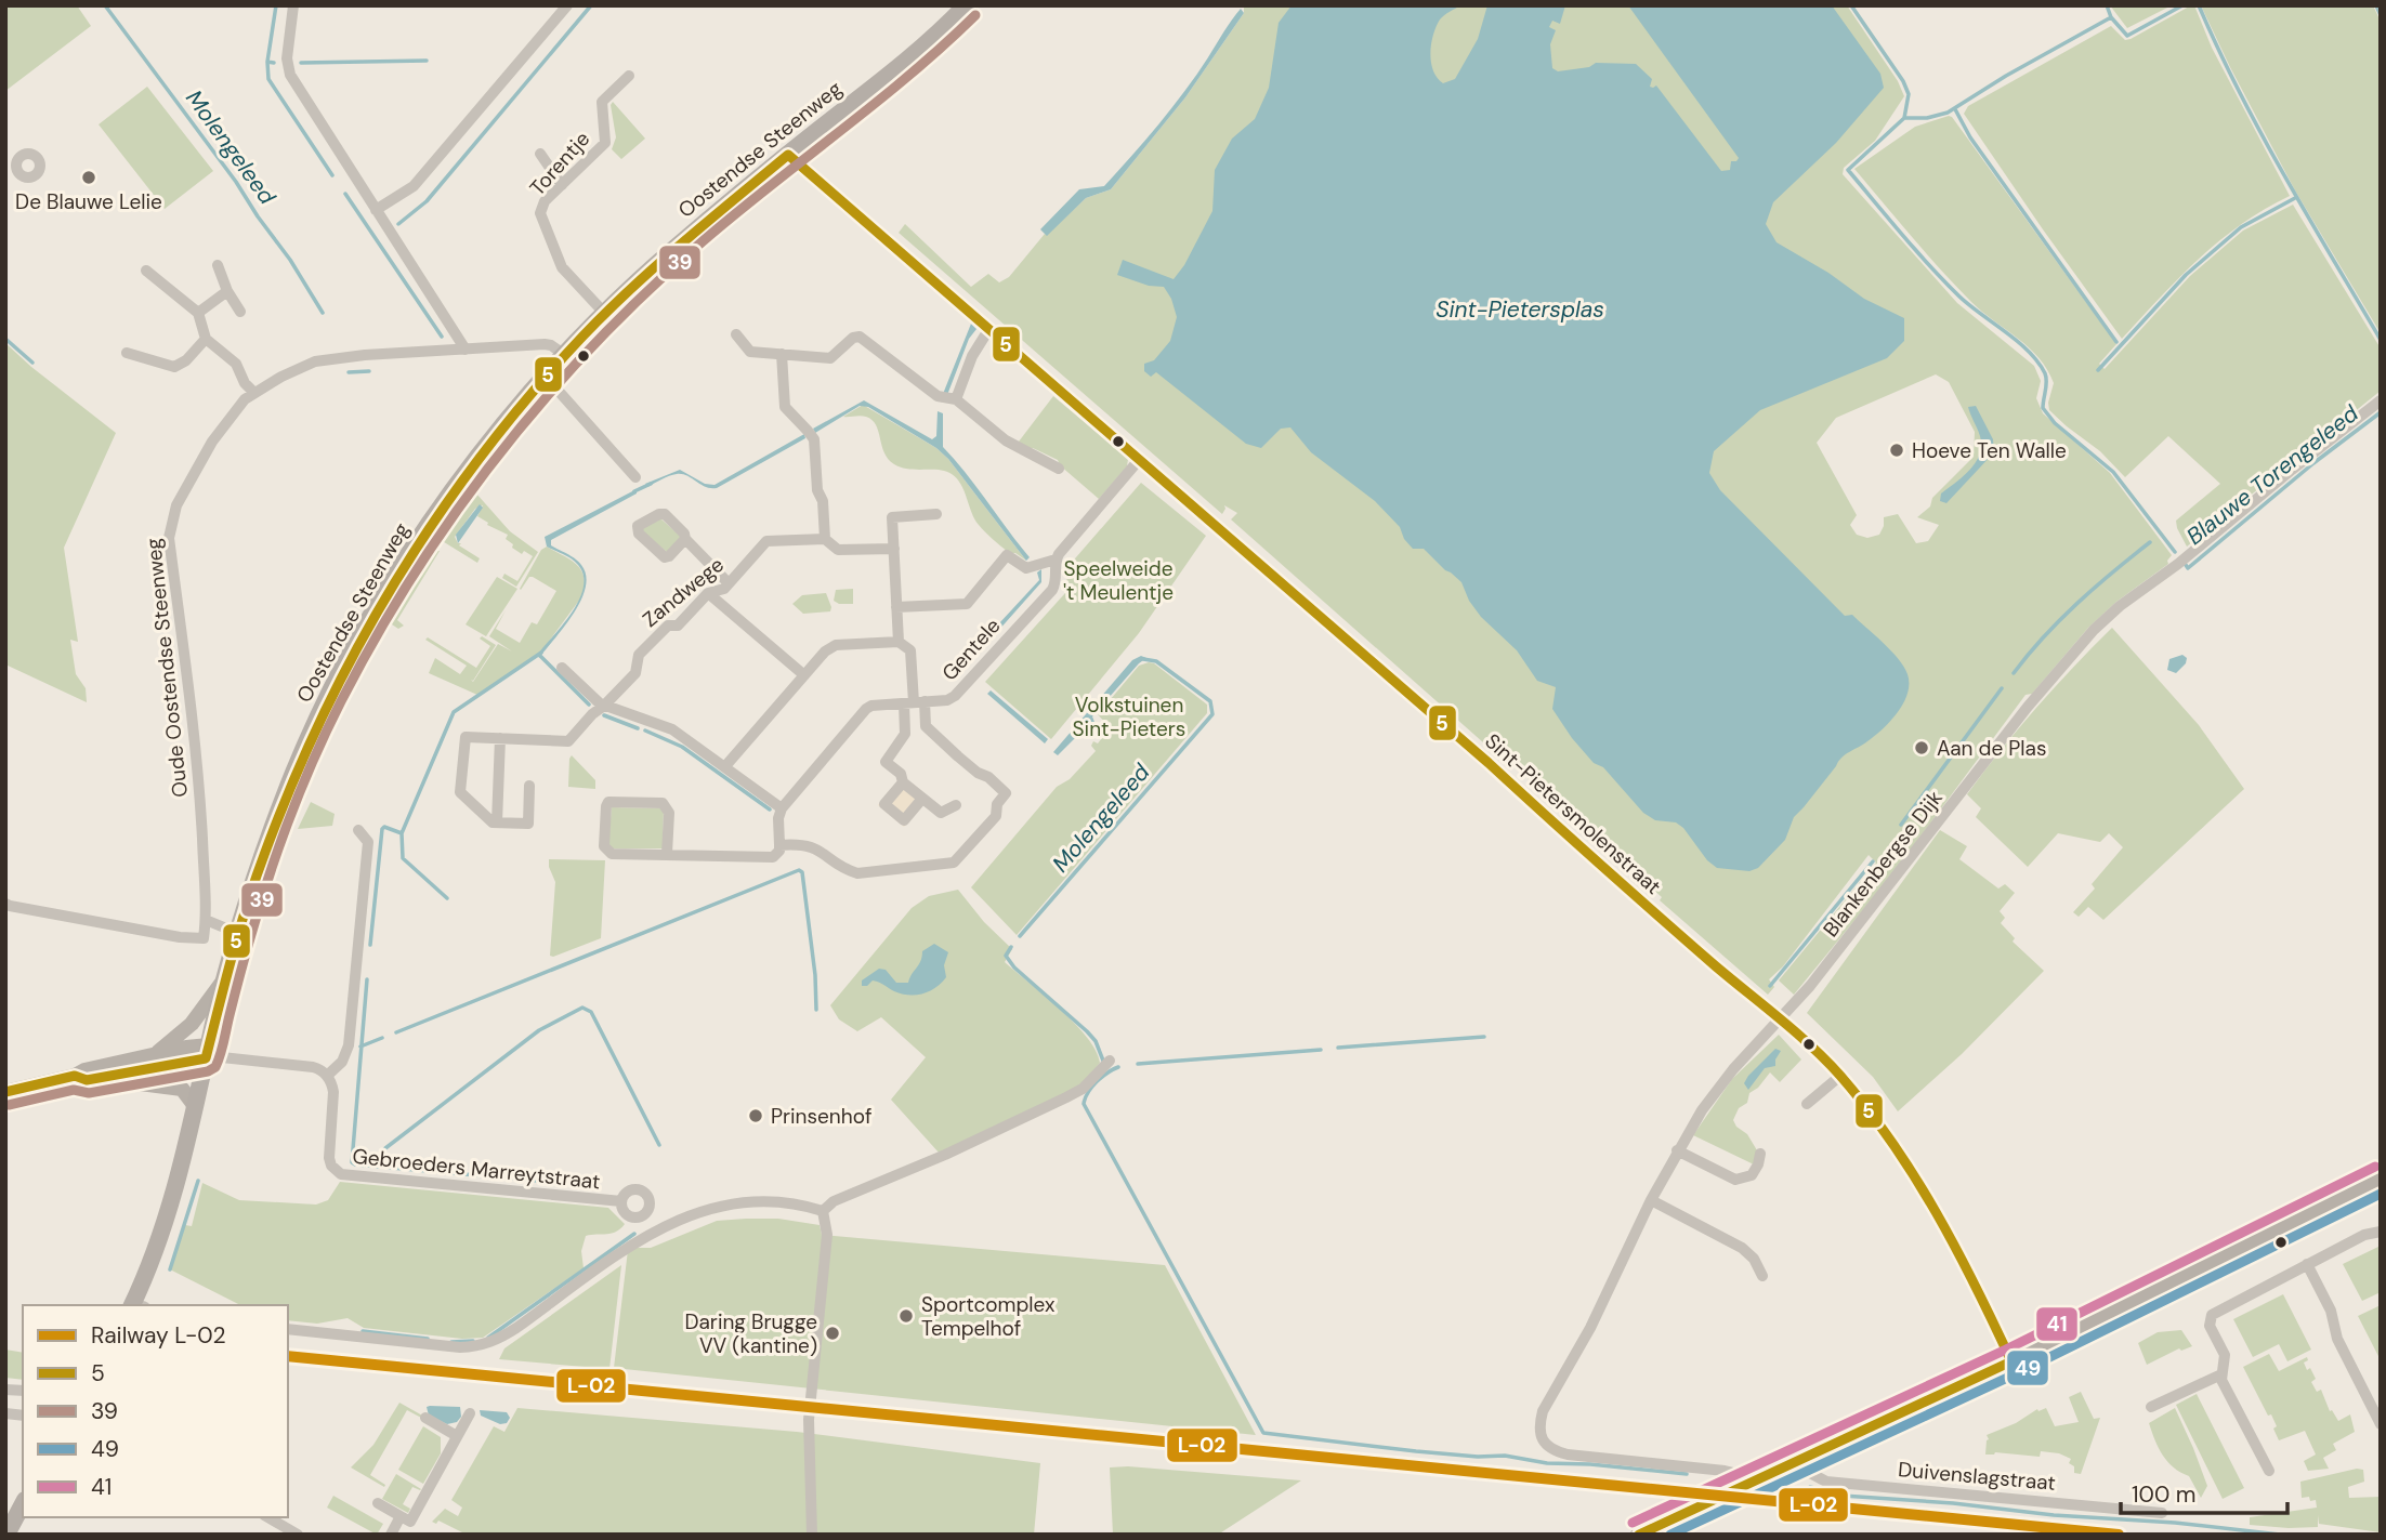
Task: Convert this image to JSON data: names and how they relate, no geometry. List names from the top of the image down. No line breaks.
{"streets":{"main road":["Oostendse Steenweg"],"street":["Torentje","Zandwege","Gentele","Oude Oostendse Steenweg","Sint-Pietersmolenstraat","Blankenbergse Dijk","Gebroeders Marreytstraat","Duivenslagstraat"]},"crossings":[["Oostendse Steenweg","Torentje"],["Oostendse Steenweg","Oude Oostendse Steenweg"],["Oostendse Steenweg","Sint-Pietersmolenstraat"],["Gentele","Sint-Pietersmolenstraat"],["Sint-Pietersmolenstraat","Blankenbergse Dijk"]],"water":["Molengeleed","Sint-Pietersplas","Blauwe Torengeleed"],"parks":["Speelweide 't Meulentje","Volkstuinen Sint-Pieters"],"places":["De Blauwe Lelie","Hoeve Ten Walle","Aan de Plas","Prinsenhof","Sportcomplex Tempelhof","Daring Brugge VV (kantine)"],"lines":["transit line 39","transit line 5","transit line 41","transit line 49","rail line L-02"],"legend":["Railway L-02","5","39","49","41"],"scale_bar":"100 m"}
